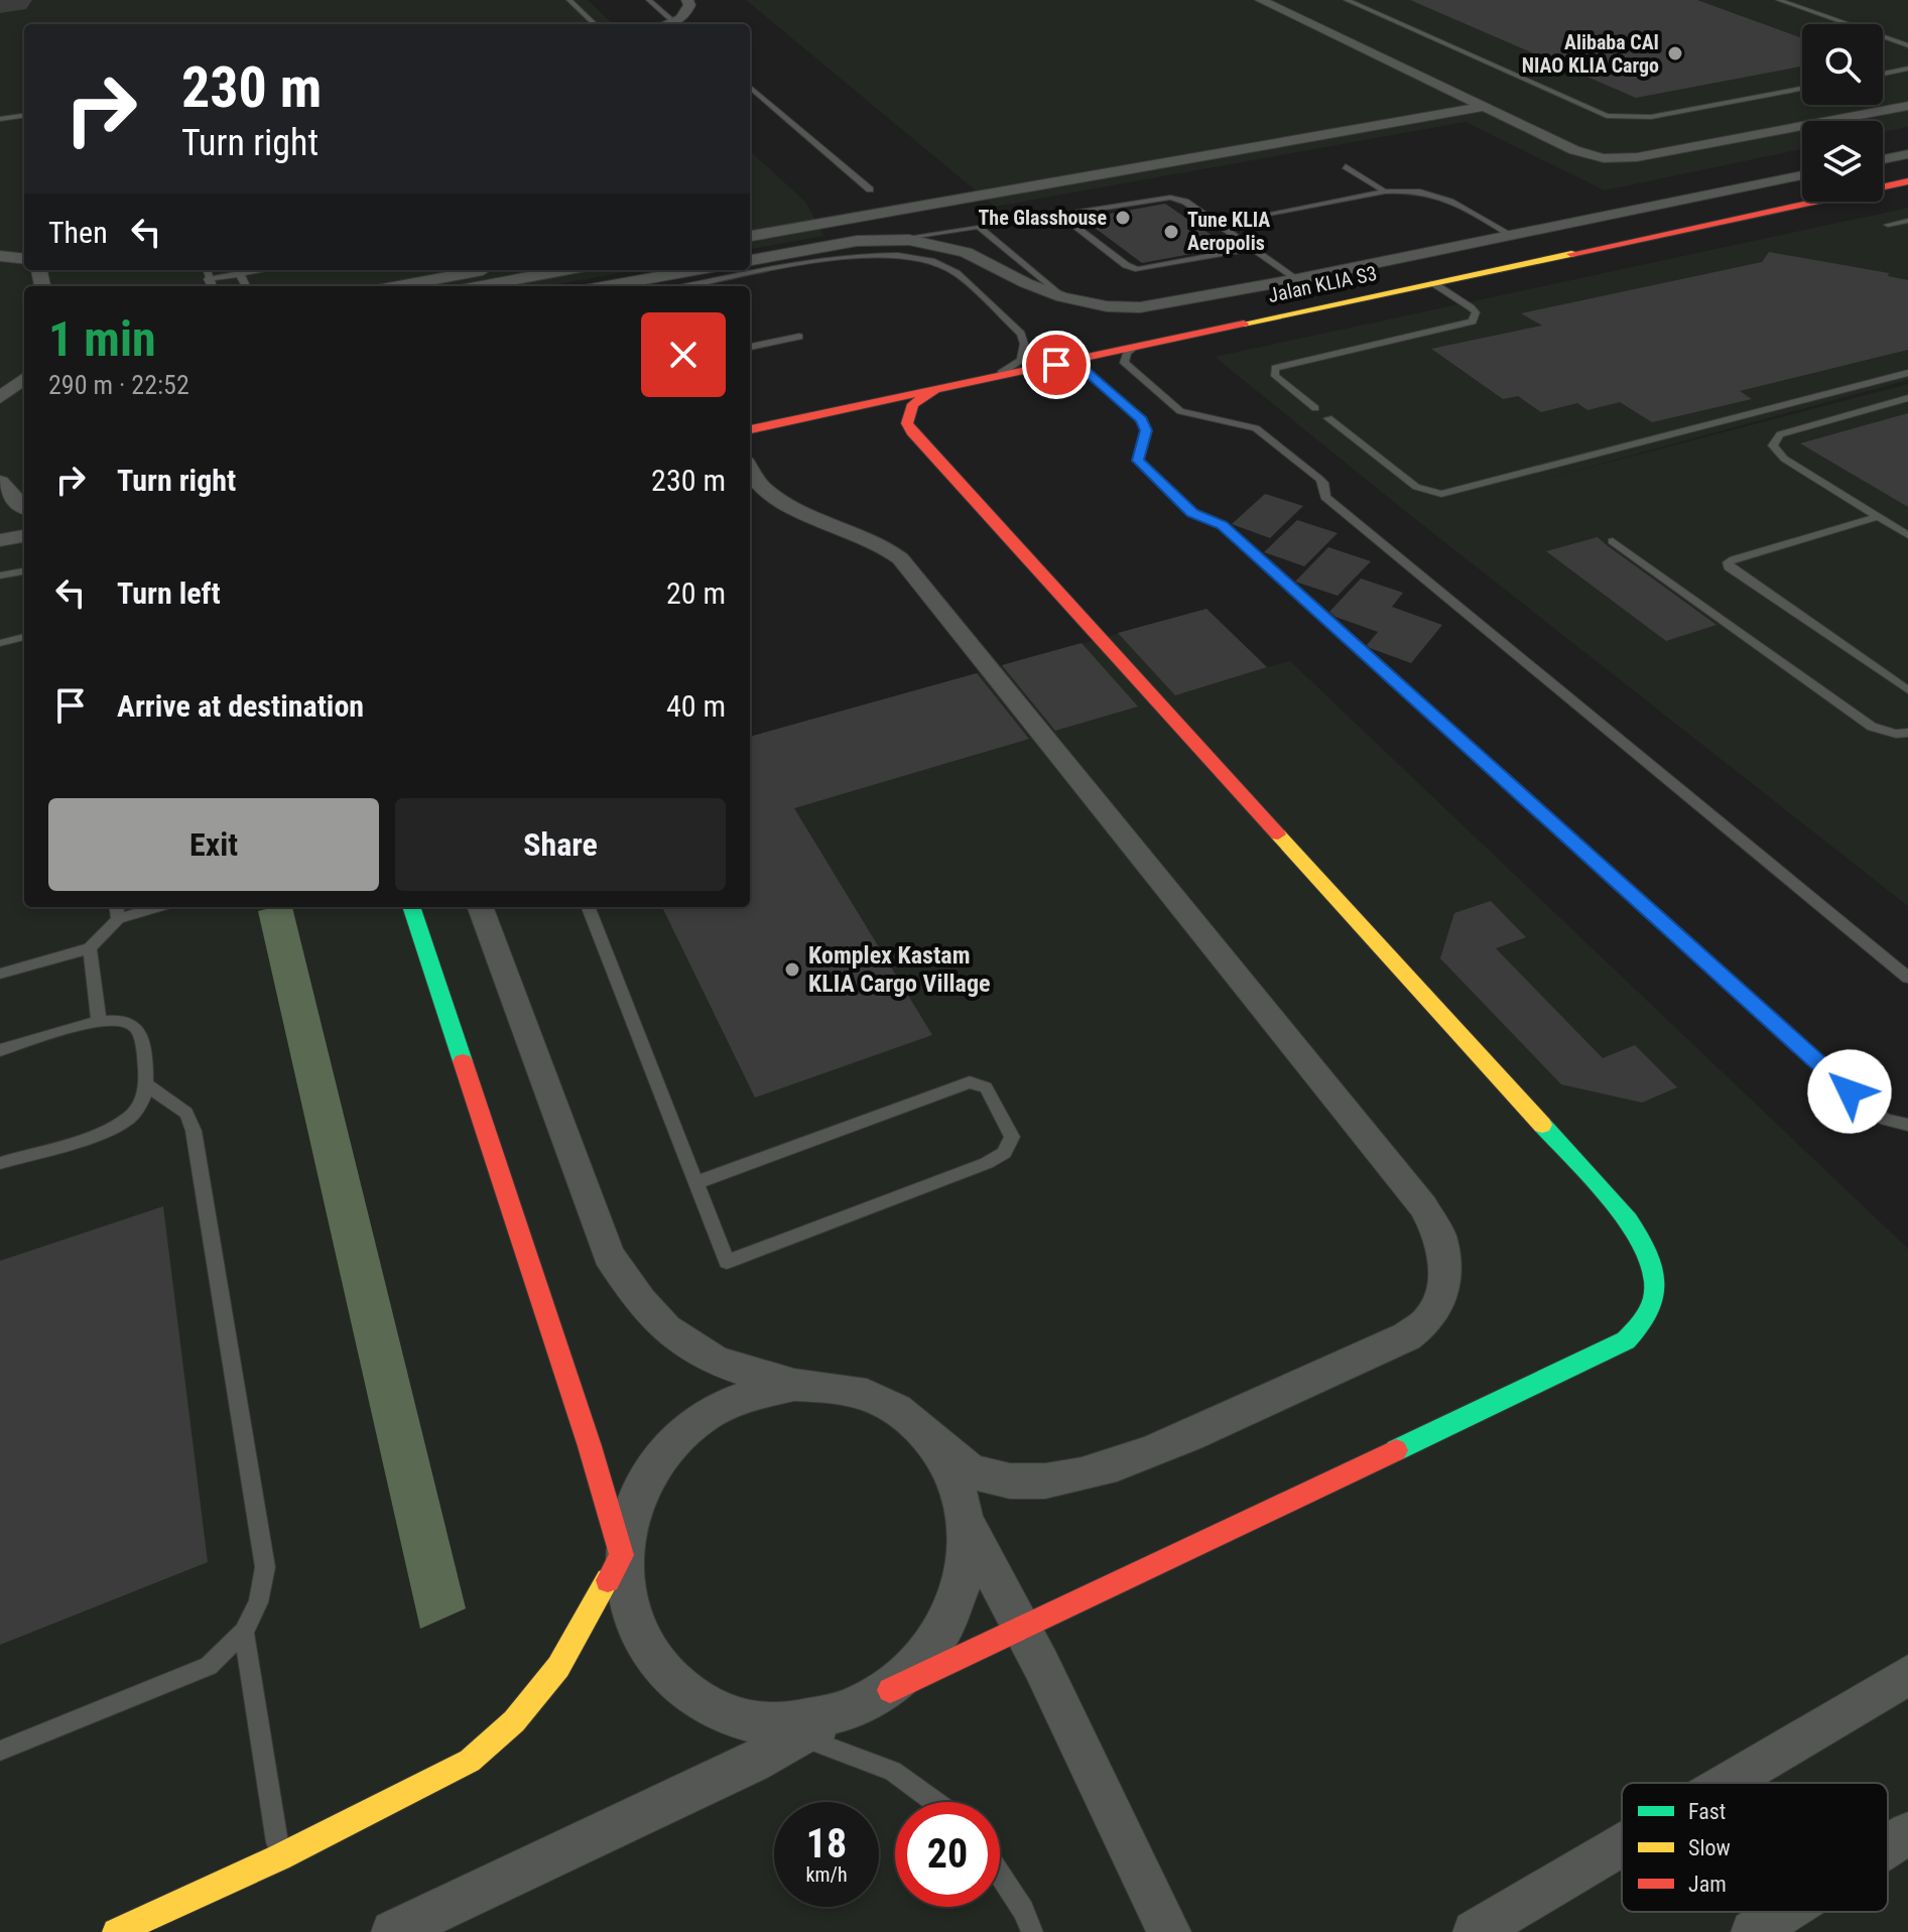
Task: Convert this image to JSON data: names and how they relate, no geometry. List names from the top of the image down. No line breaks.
{"streets":{"street":["Jalan KLIA S3"]},"places":["Alibaba CAI NIAO KLIA Cargo","The Glasshouse","Tune KLIA Aeropolis","Komplex Kastam KLIA Cargo Village"],"legend":["Fast","Slow","Jam"],"page":{"turn":["230 m","Turn right"],"then":"Then","heading":["1 min","290 m · 22:52"],"list":[{"name":"Turn right","value":"230 m"},{"name":"Turn left","value":"20 m"},{"name":"Arrive at destination","value":"40 m"}],"buttons":["Exit","Share"],"speed":"18 km/h","limit":"20"}}
